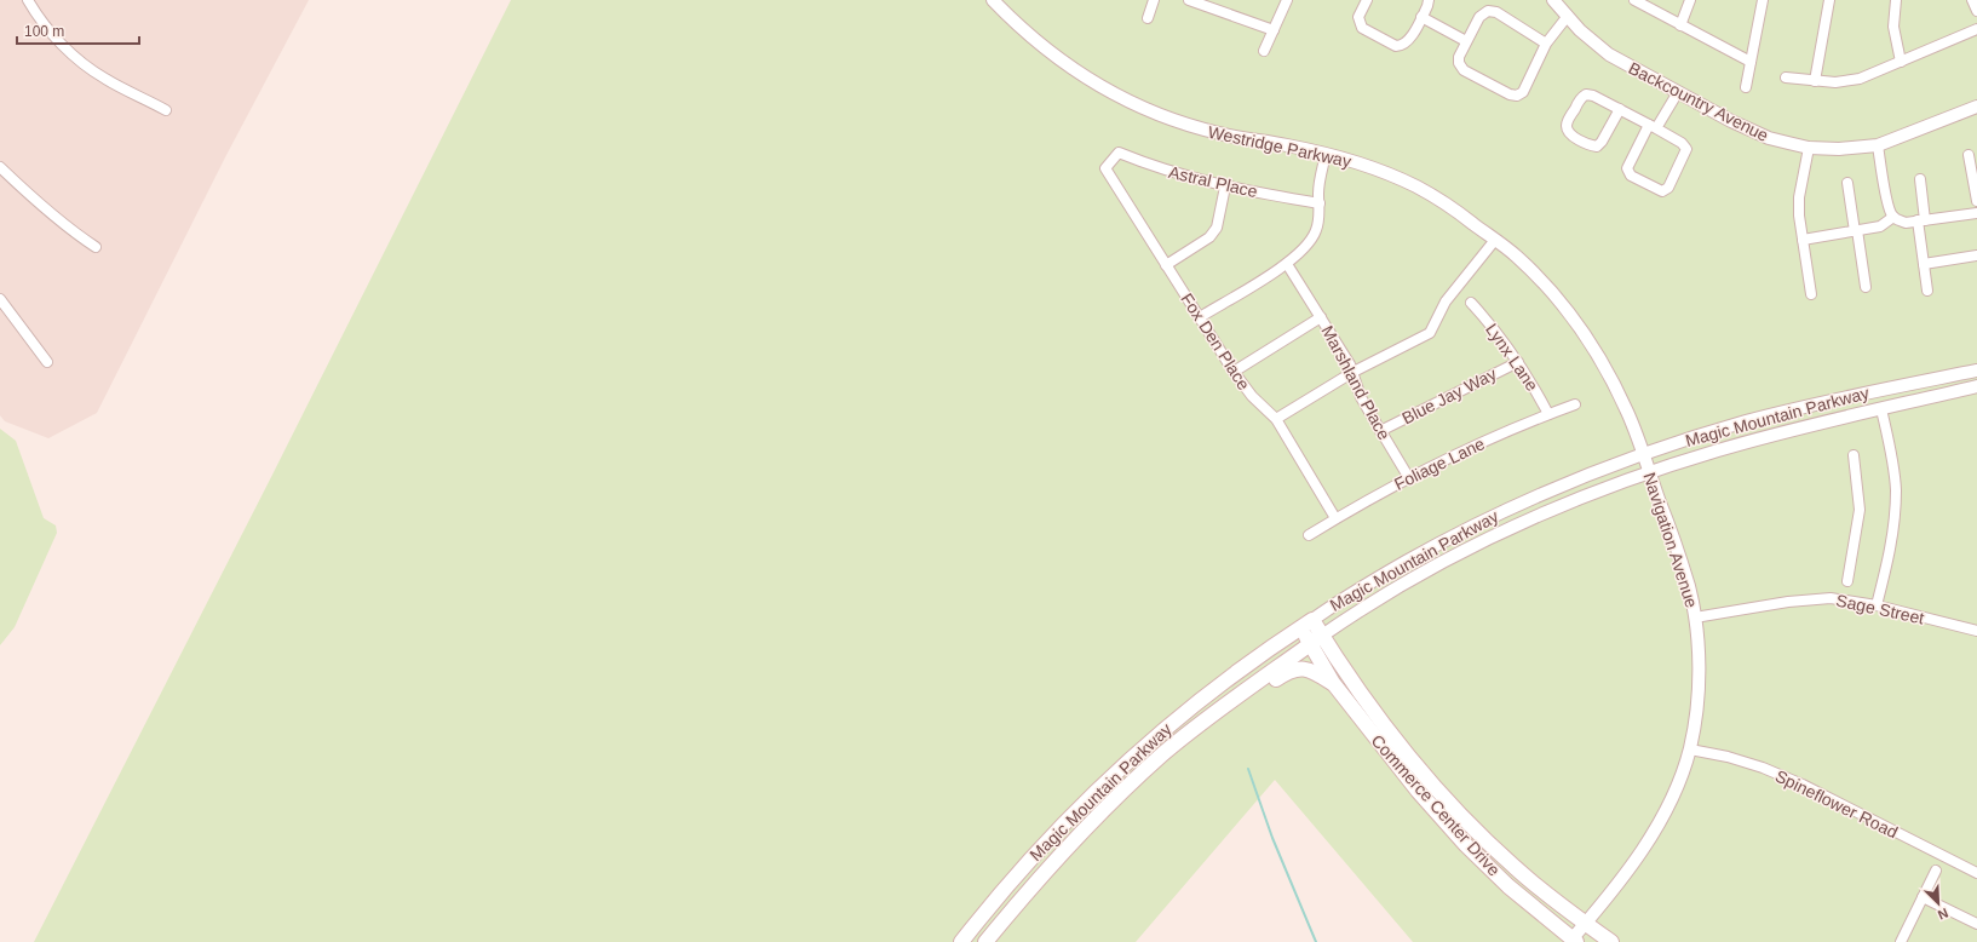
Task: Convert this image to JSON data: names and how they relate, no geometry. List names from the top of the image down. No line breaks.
{"streets":{"main road":["Magic Mountain Parkway","Commerce Center Drive"],"street":["Backcountry Avenue","Westridge Parkway","Astral Place","Fox Den Place","Lynx Lane","Marshland Place","Blue Jay Way","Foliage Lane","Navigation Avenue","Sage Street","Spineflower Road"]},"crossings":[["Westridge Parkway","Magic Mountain Parkway"],["Westridge Parkway","Navigation Avenue"],["Astral Place","Fox Den Place"],["Fox Den Place","Foliage Lane"],["Lynx Lane","Blue Jay Way"],["Lynx Lane","Foliage Lane"],["Marshland Place","Blue Jay Way"],["Marshland Place","Foliage Lane"],["Magic Mountain Parkway","Navigation Avenue"],["Magic Mountain Parkway","Commerce Center Drive"],["Navigation Avenue","Sage Street"],["Navigation Avenue","Spineflower Road"],["Navigation Avenue","Commerce Center Drive"]],"scale_bar":"100 m","north":"bottom right"}
